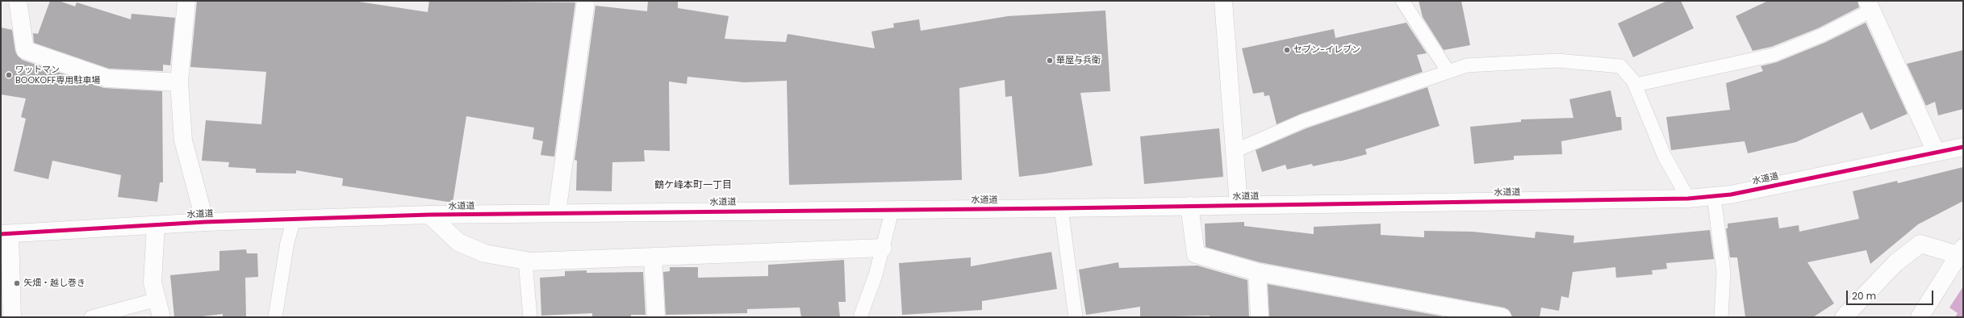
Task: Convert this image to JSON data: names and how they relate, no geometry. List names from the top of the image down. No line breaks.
{"streets":{"street":["水道道"]},"districts":["鶴ケ峰本町一丁目"],"places":["セブン-イレブン","華屋与兵衛","ワットマン BOOKOFF専用駐車場","矢畑・越し巻き"],"scale_bar":"20 m"}
